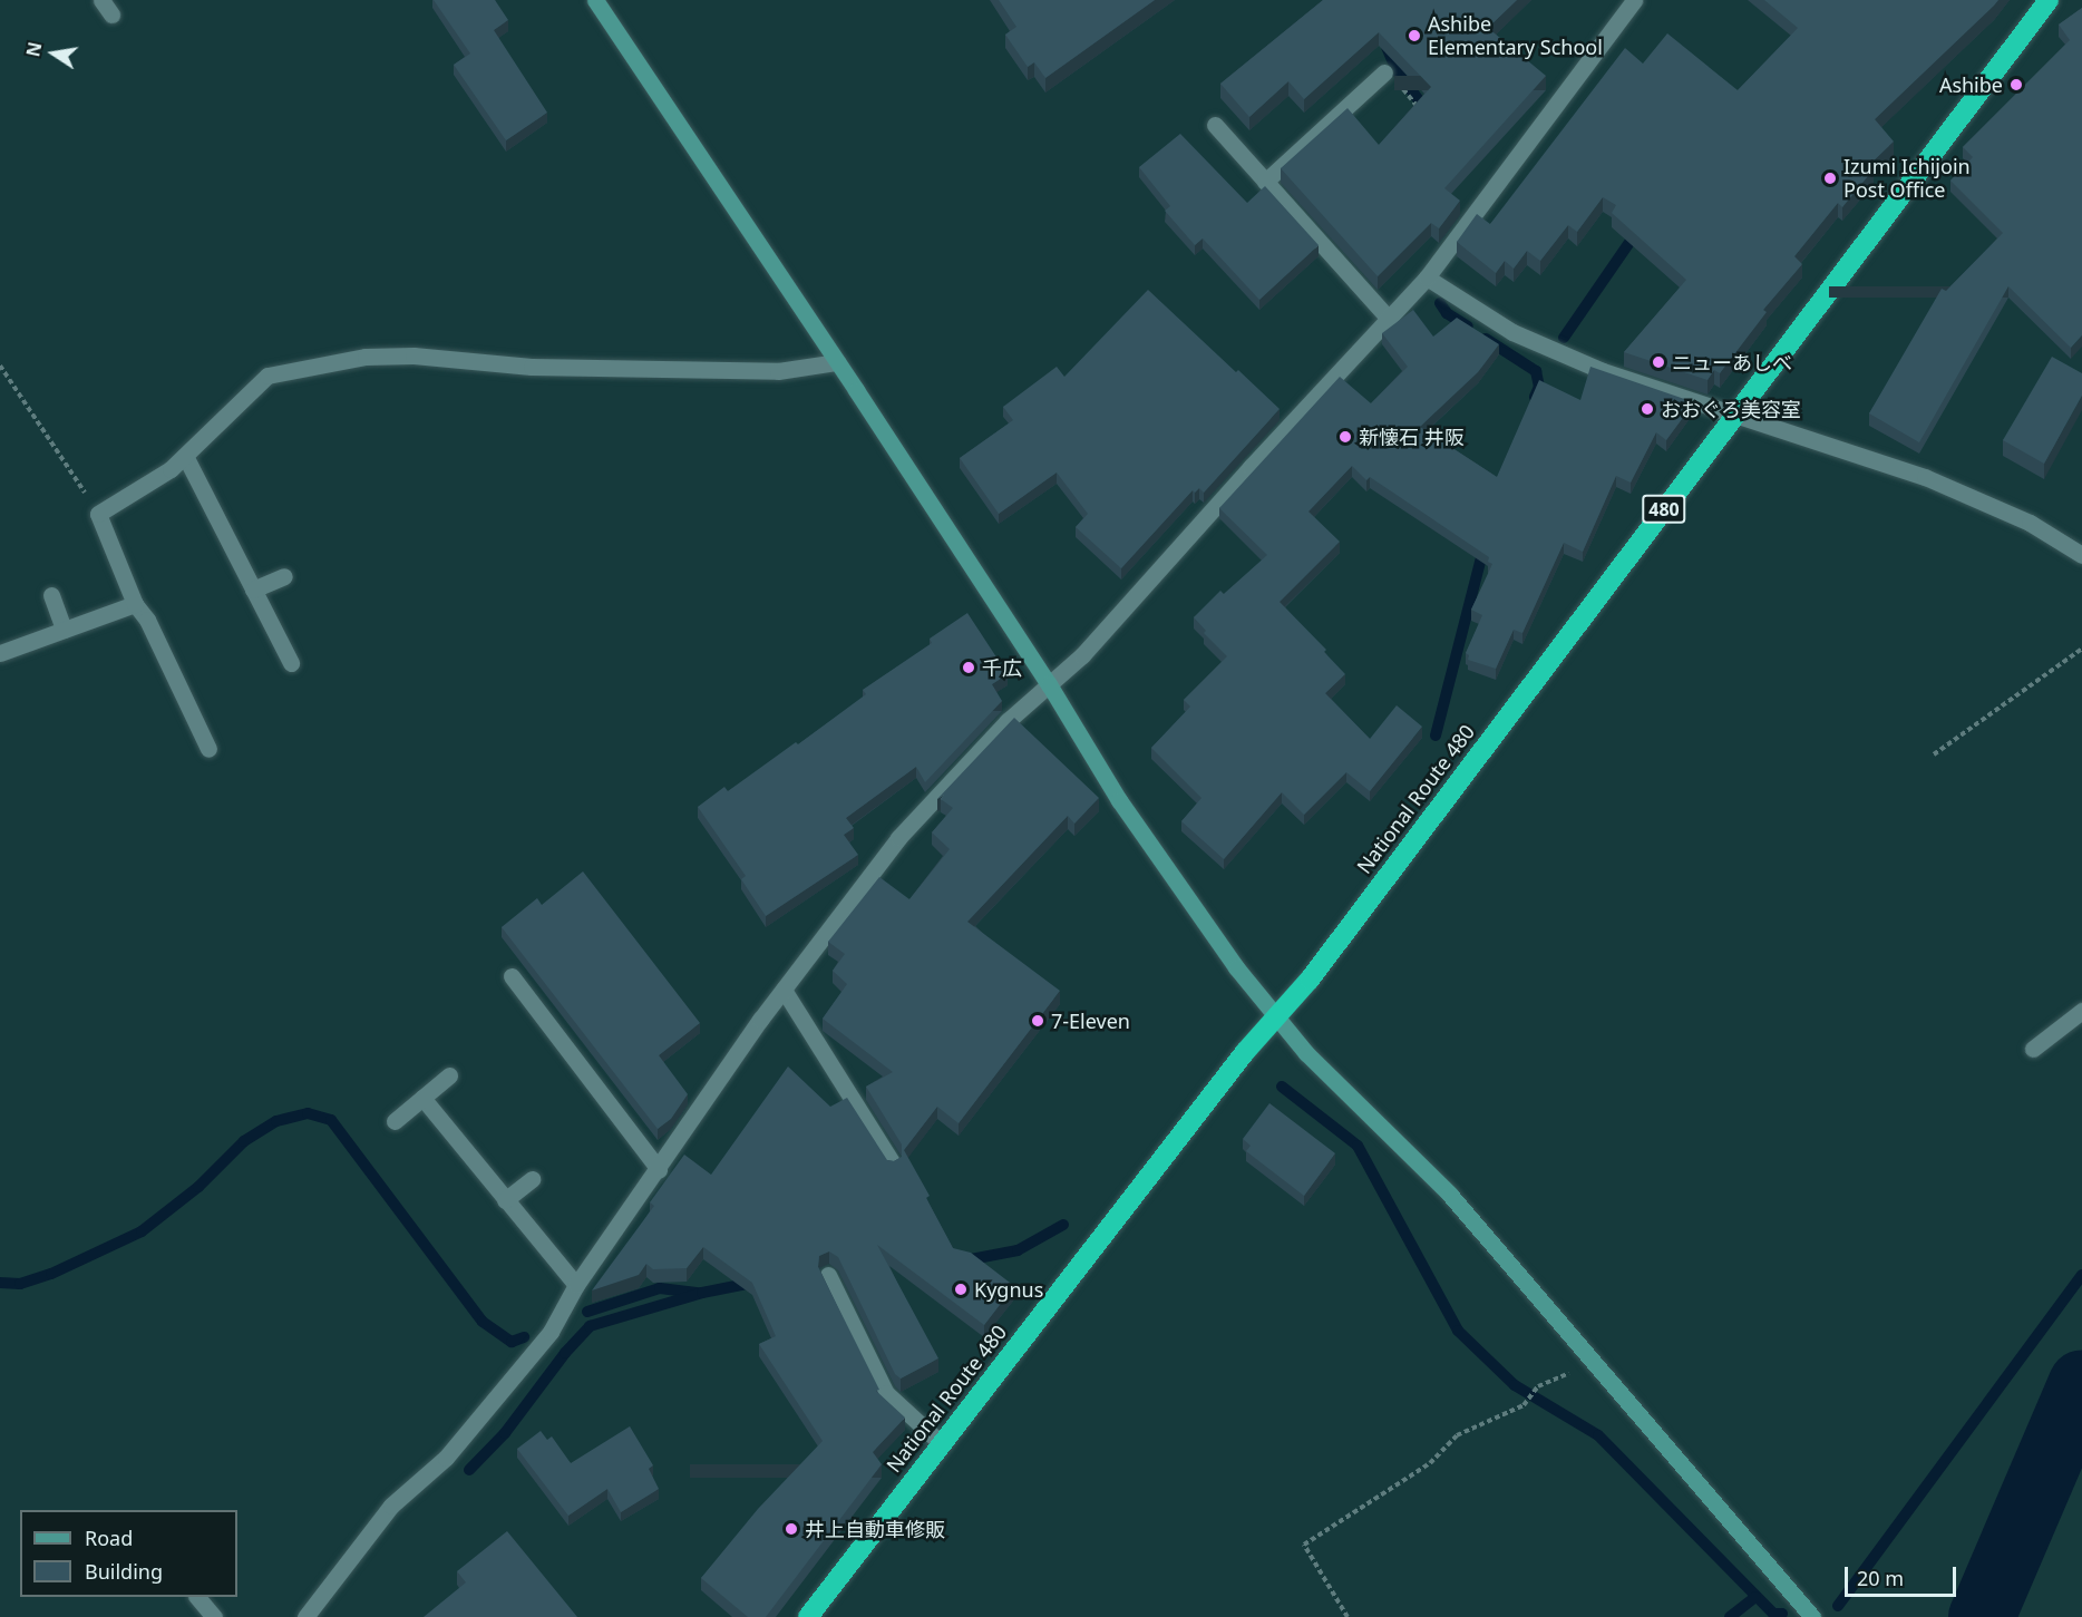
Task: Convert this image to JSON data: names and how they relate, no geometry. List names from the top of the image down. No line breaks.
{"streets":{"highway":["480","National Route 480"]},"places":["Ashibe Elementary School","Ashibe","Izumi Ichijoin Post Office","ニューあしべ","おおぐろ美容室","新懐石 井阪","千広","7-Eleven","Kygnus","井上自動車修販"],"legend":["Road","Building"],"scale_bar":"20 m","north":"left"}
